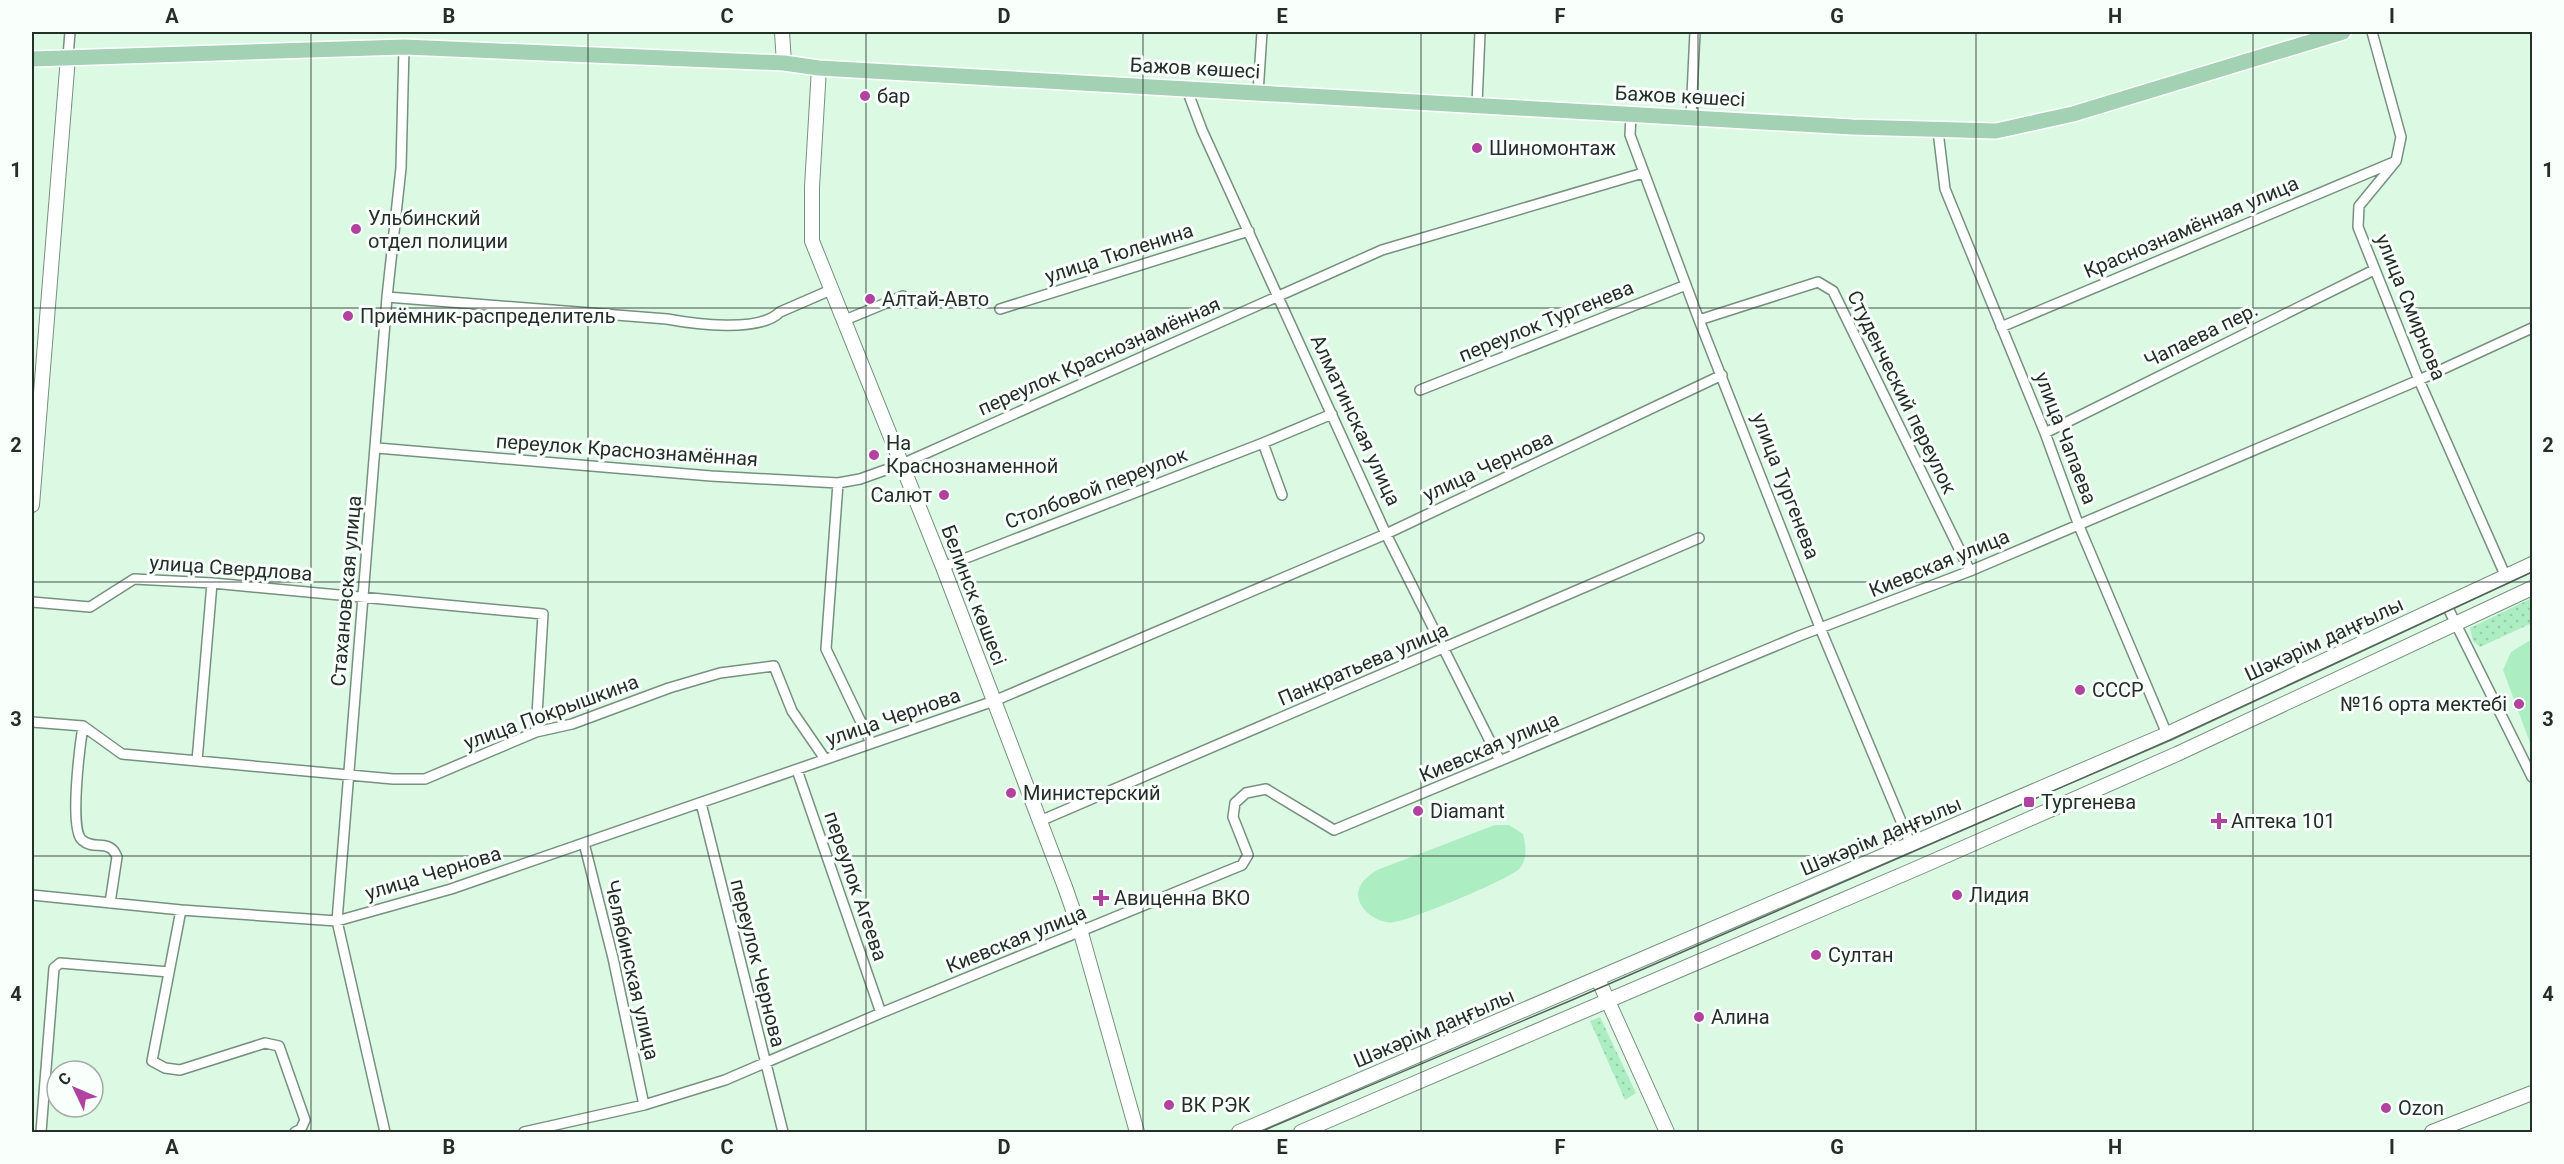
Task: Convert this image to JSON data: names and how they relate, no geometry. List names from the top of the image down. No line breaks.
{"streets":{"main road":["Бажов көшесі","улица Смирнова","улица Чапаева","улица Тургенева","Белинск көшесі","Шәкәрім даңғылы"],"street":["Краснознамённая улица","улица Тюленина","переулок Тургенева","Чапаева пер.","переулок Краснознамённая","Студенческий переулок","Алматинская улица","улица Чернова","Столбовой переулок","Киевская улица","улица Свердлова","Стахановская улица","Панкратьева улица","улица Покрышкина","переулок Агеева","переулок Чернова","Челябинская улица"]},"crossings":[["Бажов көшесі","Алматинская улица"],["Бажов көшесі","улица Чапаева"],["Бажов көшесі","улица Тургенева"],["Бажов көшесі","Стахановская улица"],["Бажов көшесі","Белинск көшесі"],["Краснознамённая улица","улица Смирнова"],["Краснознамённая улица","улица Чапаева"],["улица Тюленина","Алматинская улица"],["улица Смирнова","Чапаева пер."],["улица Смирнова","Киевская улица"],["улица Смирнова","Шәкәрім даңғылы"],["переулок Тургенева","улица Тургенева"],["Чапаева пер.","улица Чапаева"],["переулок Краснознамённая","Алматинская улица"],["переулок Краснознамённая","улица Тургенева"],["переулок Краснознамённая","Стахановская улица"],["переулок Краснознамённая","Белинск көшесі"],["Студенческий переулок","улица Тургенева"],["Студенческий переулок","Киевская улица"],["Алматинская улица","улица Чернова"],["Алматинская улица","Столбовой переулок"],["Алматинская улица","Киевская улица"],["Алматинская улица","Панкратьева улица"],["улица Чапаева","Киевская улица"],["улица Чапаева","Шәкәрім даңғылы"],["улица Чернова","улица Тургенева"],["улица Чернова","Стахановская улица"],["улица Чернова","Белинск көшесі"],["улица Чернова","улица Покрышкина"],["улица Чернова","переулок Агеева"],["улица Чернова","переулок Чернова"],["улица Чернова","Челябинская улица"],["улица Тургенева","Киевская улица"],["улица Тургенева","Шәкәрім даңғылы"],["Столбовой переулок","Белинск көшесі"],["Киевская улица","Белинск көшесі"],["Киевская улица","переулок Агеева"],["Киевская улица","переулок Чернова"],["Киевская улица","Челябинская улица"],["улица Свердлова","Стахановская улица"],["улица Свердлова","улица Покрышкина"],["Стахановская улица","улица Покрышкина"],["Белинск көшесі","Панкратьева улица"]],"places":{"other":["бар","Шиномонтаж","Ульбинский отдел полиции","Алтай-Авто","Приёмник-распределитель","На Краснознаменной","Салют","СССР","№16 орта мектебі","Министерский","Diamant","Лидия","Султан","Алина","ВК РЭК","Ozon"],"transit":["Тургенева"],"health":["Аптека 101","Авиценна ВКО"]},"north":"top left","grid":{"columns":["A","B","C","D","E","F","G","H","I"],"rows":["1","2","3","4"]}}
